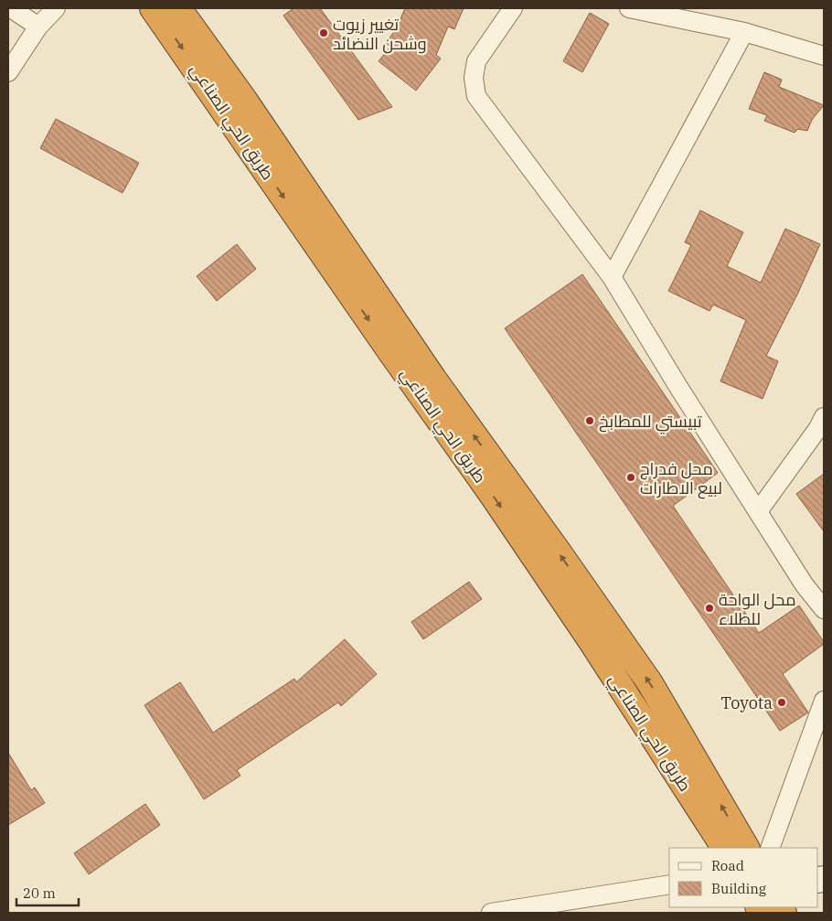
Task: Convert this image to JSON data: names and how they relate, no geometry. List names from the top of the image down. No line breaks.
{"streets":{"highway":["طريق الحي الصناعي"]},"places":["تغيير زيوت وشحن النضائد","تبيستي للمطابخ","محل فدراج لبيع الاطارات","محل الواحة للطلاء","Toyota"],"legend":["Road","Building"],"scale_bar":"20 m"}
